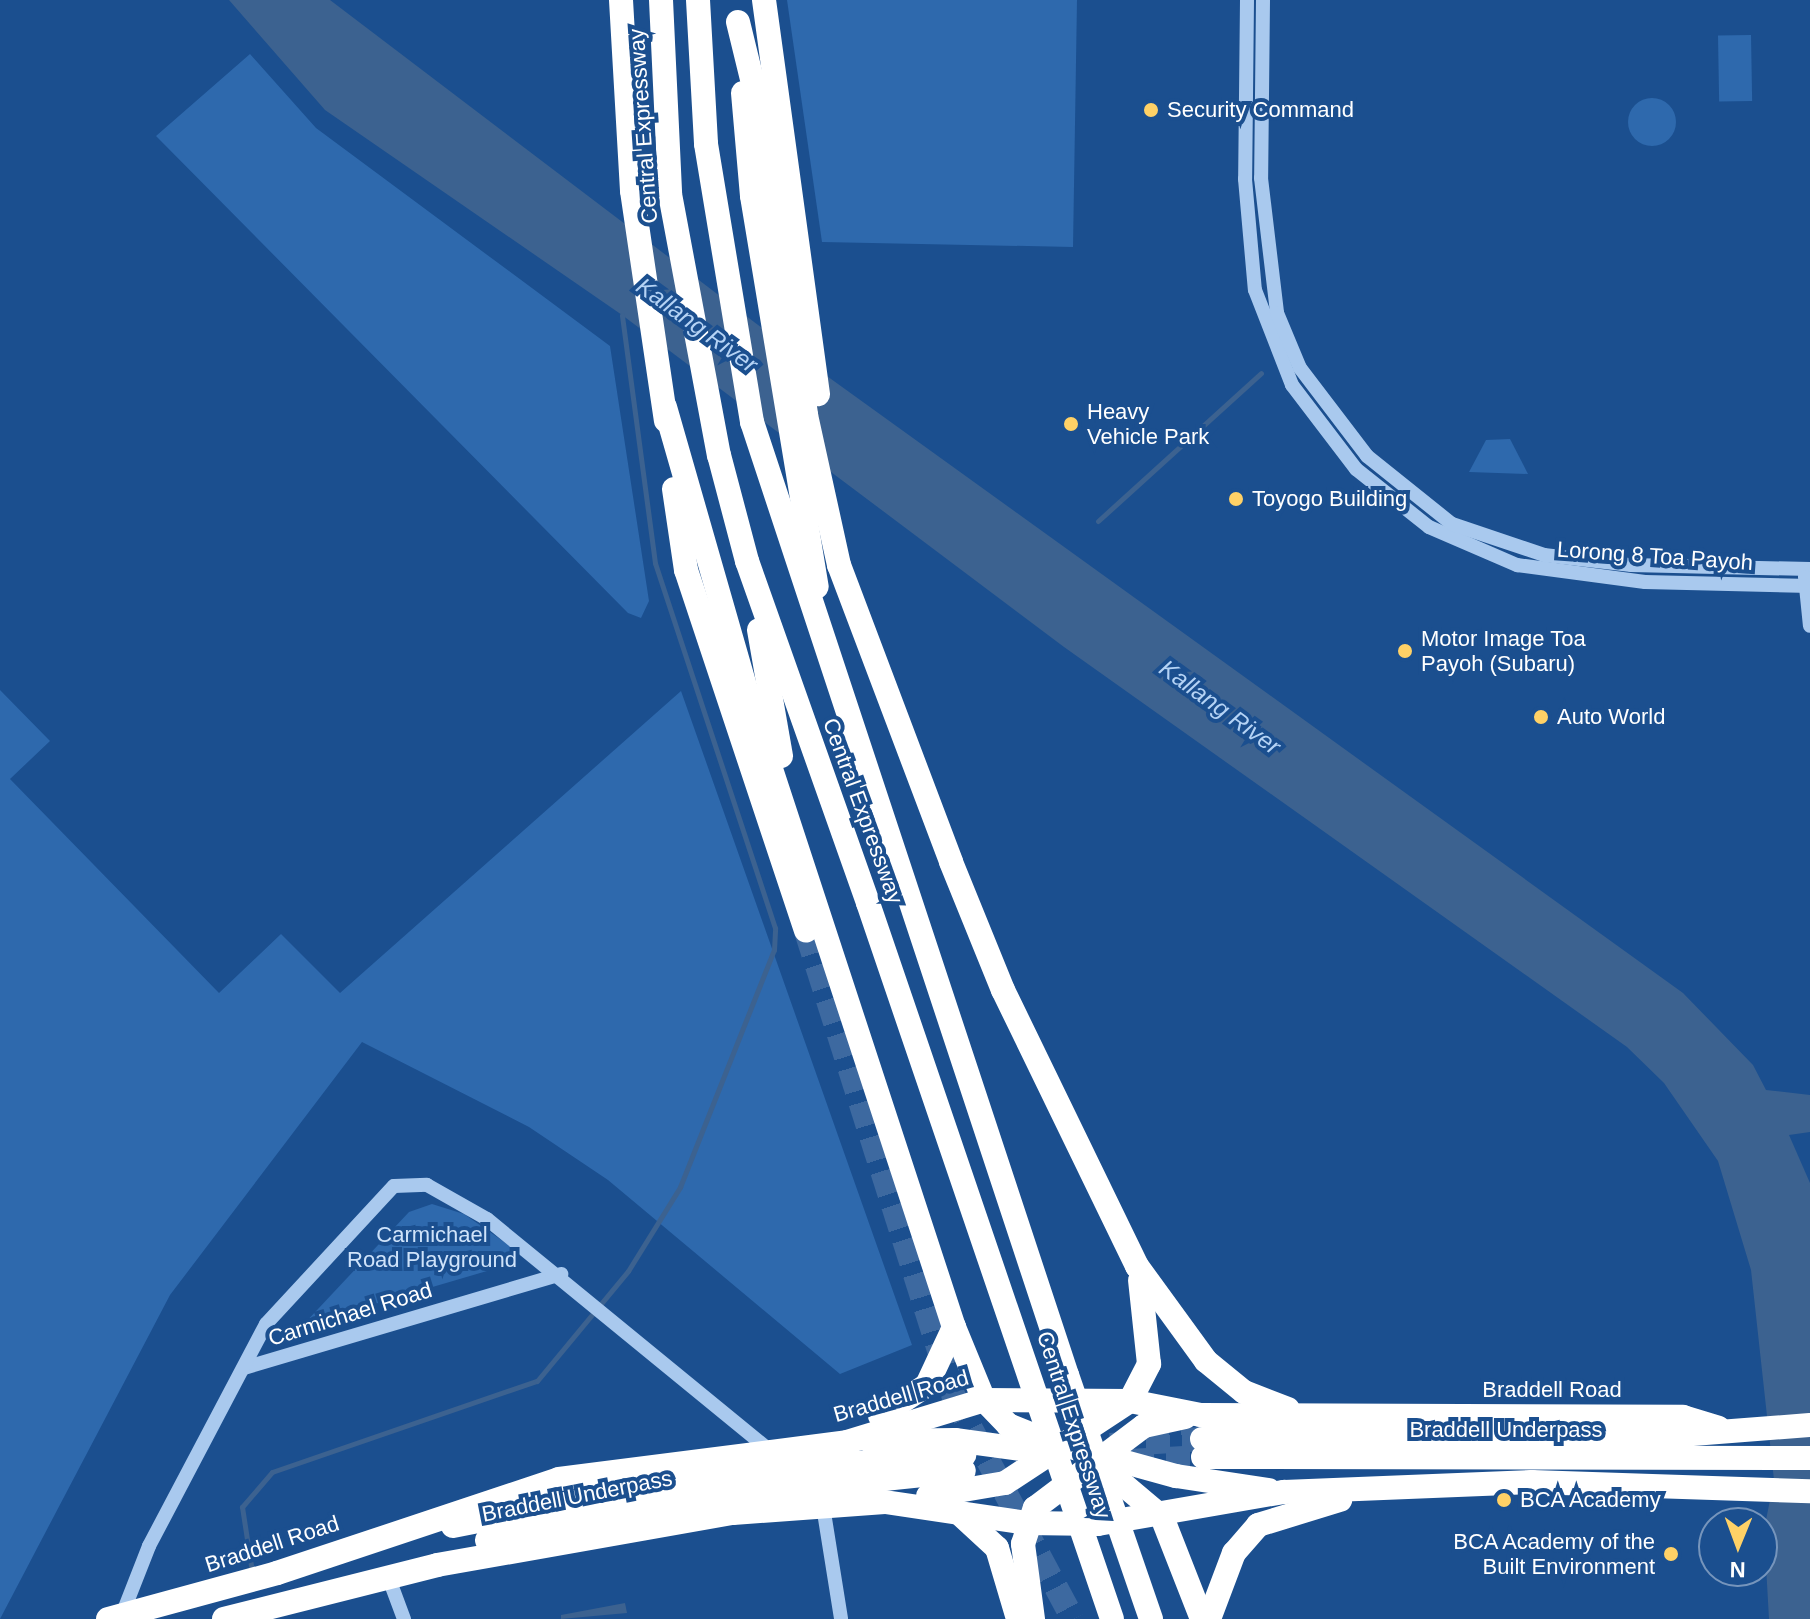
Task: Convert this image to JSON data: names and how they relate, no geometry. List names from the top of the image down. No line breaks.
{"streets":{"highway":["Central Expressway","Braddell Road","Braddell Underpass"],"street":["Lorong 8 Toa Payoh","Carmichael Road"]},"crossings":[["Carmichael Road","Braddell Road"],["Braddell Road","Braddell Underpass"]],"water":["Kallang River"],"parks":["Carmichael Road Playground"],"places":["Security Command","Heavy Vehicle Park","Toyogo Building","Motor Image Toa Payoh (Subaru)","Auto World","BCA Academy","BCA Academy of the Built Environment"],"north":"bottom"}
